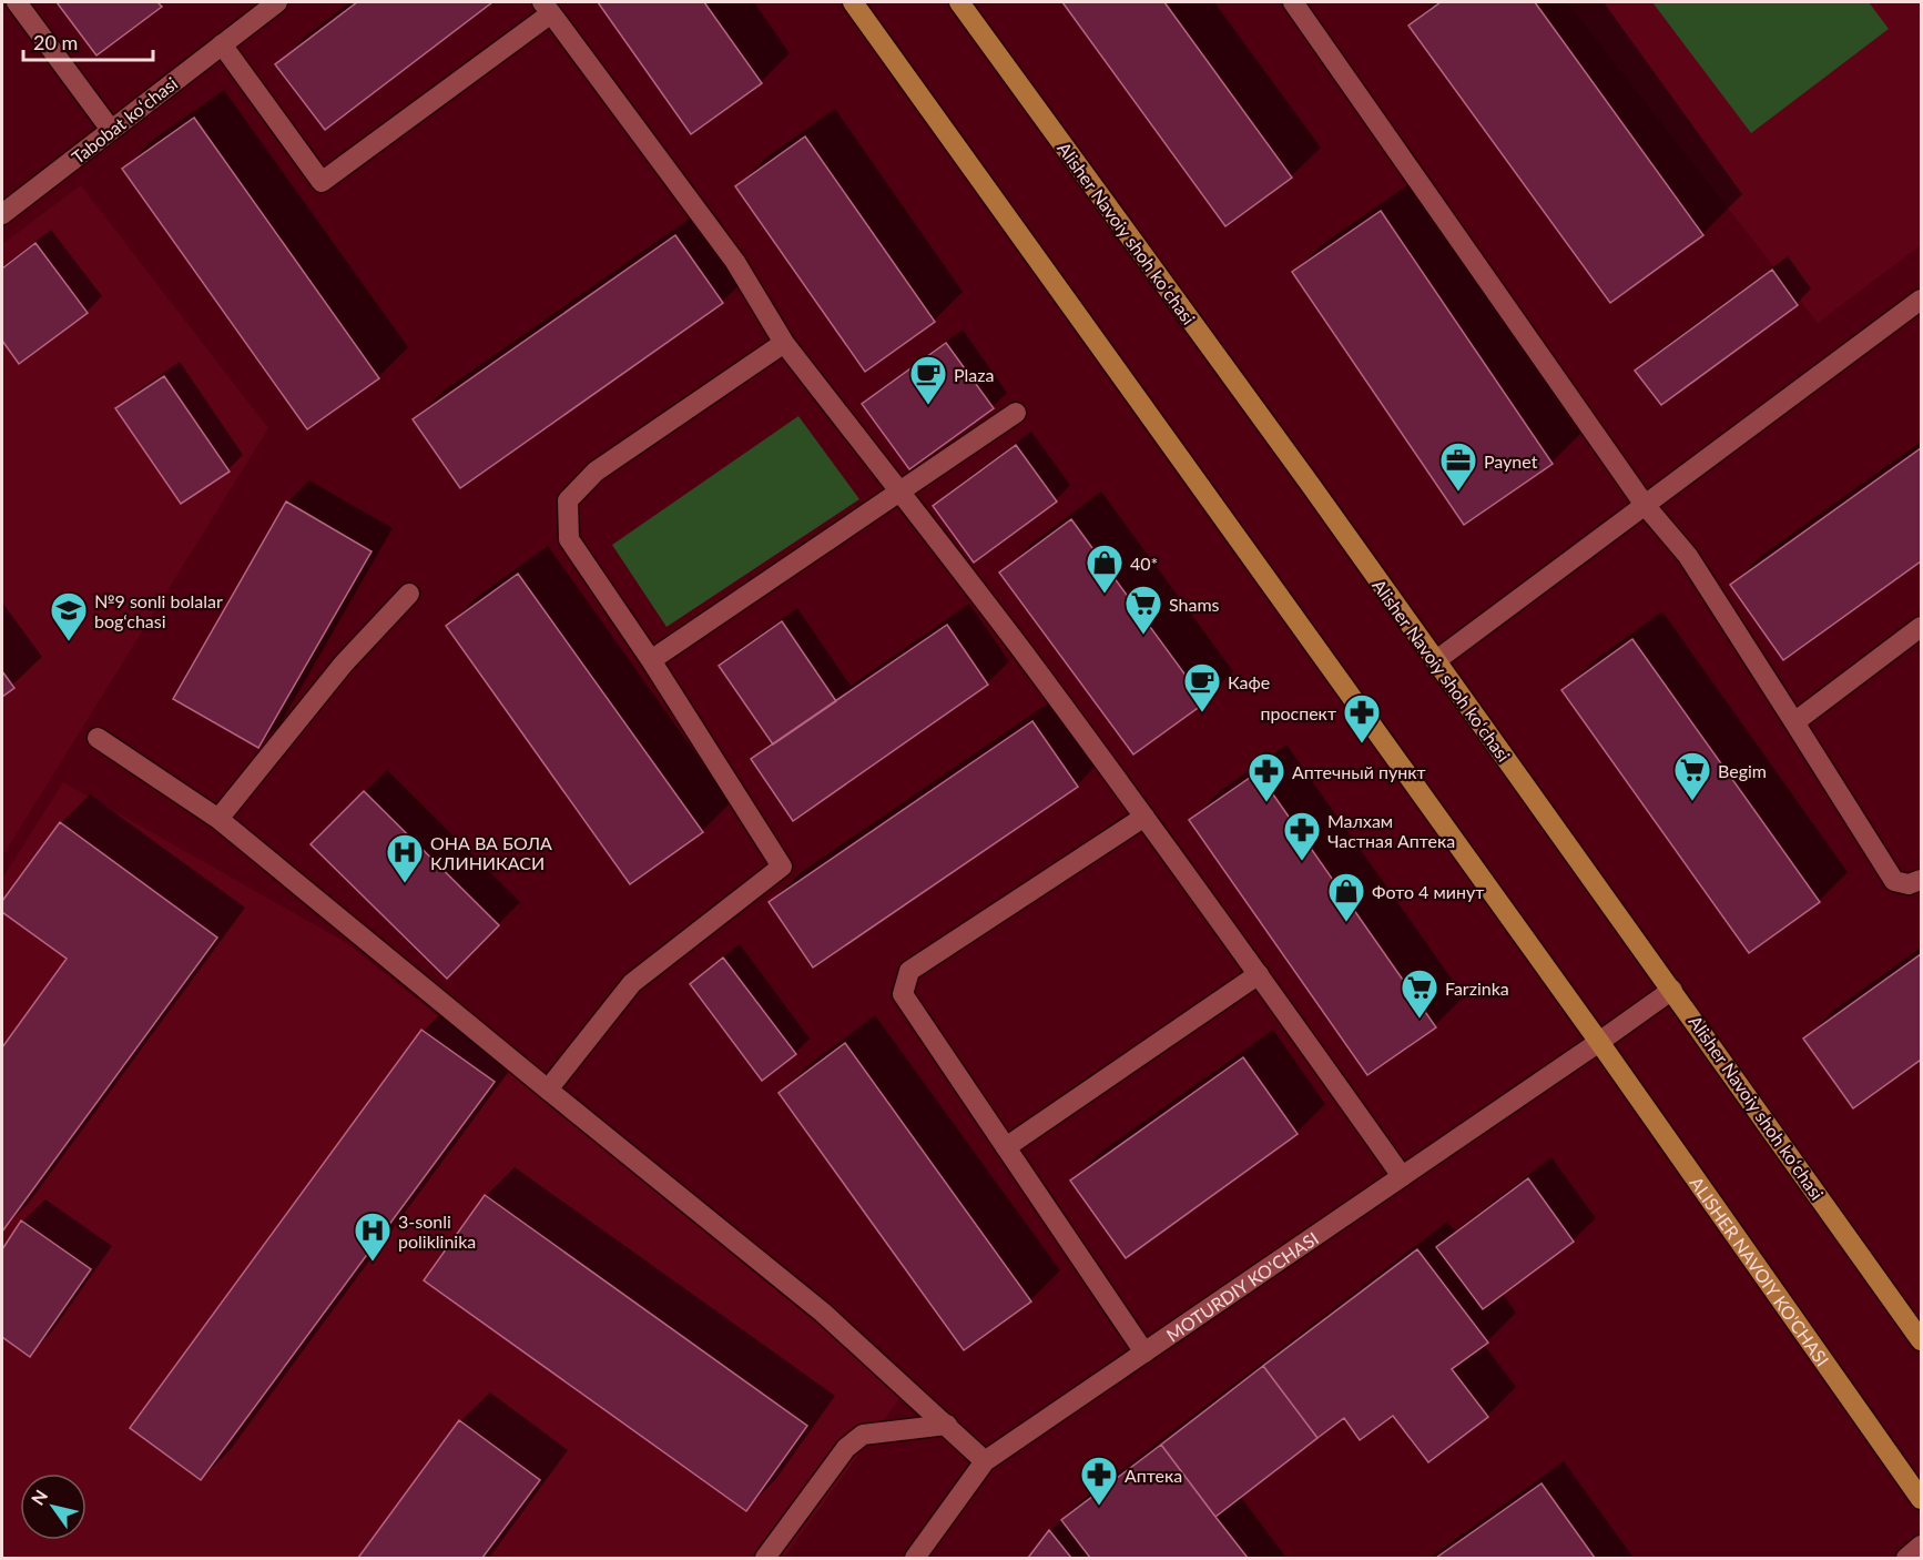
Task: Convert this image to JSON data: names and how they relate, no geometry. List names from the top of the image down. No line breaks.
{"streets":{"main road":["Alisher Navoiy shoh koʻchasi","ALISHER NAVOIY KO'CHASI"],"street":["Tabobat koʻchasi","MOTURDIY KO'CHASI"]},"crossings":[["Alisher Navoiy shoh koʻchasi","MOTURDIY KO'CHASI"],["ALISHER NAVOIY KO'CHASI","MOTURDIY KO'CHASI"]],"places":{"cafe":["Plaza","Кафе"],"office":["Paynet"],"shop":["40*","Фото 4 минут"],"supermarket":["Shams","Begim","Farzinka"],"school or university":["№9 sonli bolalar bog‘chasi"],"pharmacy":["проспект","Аптечный пункт","Малхам Частная Аптека","Аптека"],"hospital":["ОНА ВА БОЛА КЛИНИКАСИ","3-sonli poliklinika"]},"scale_bar":"20 m","north":"top left"}
